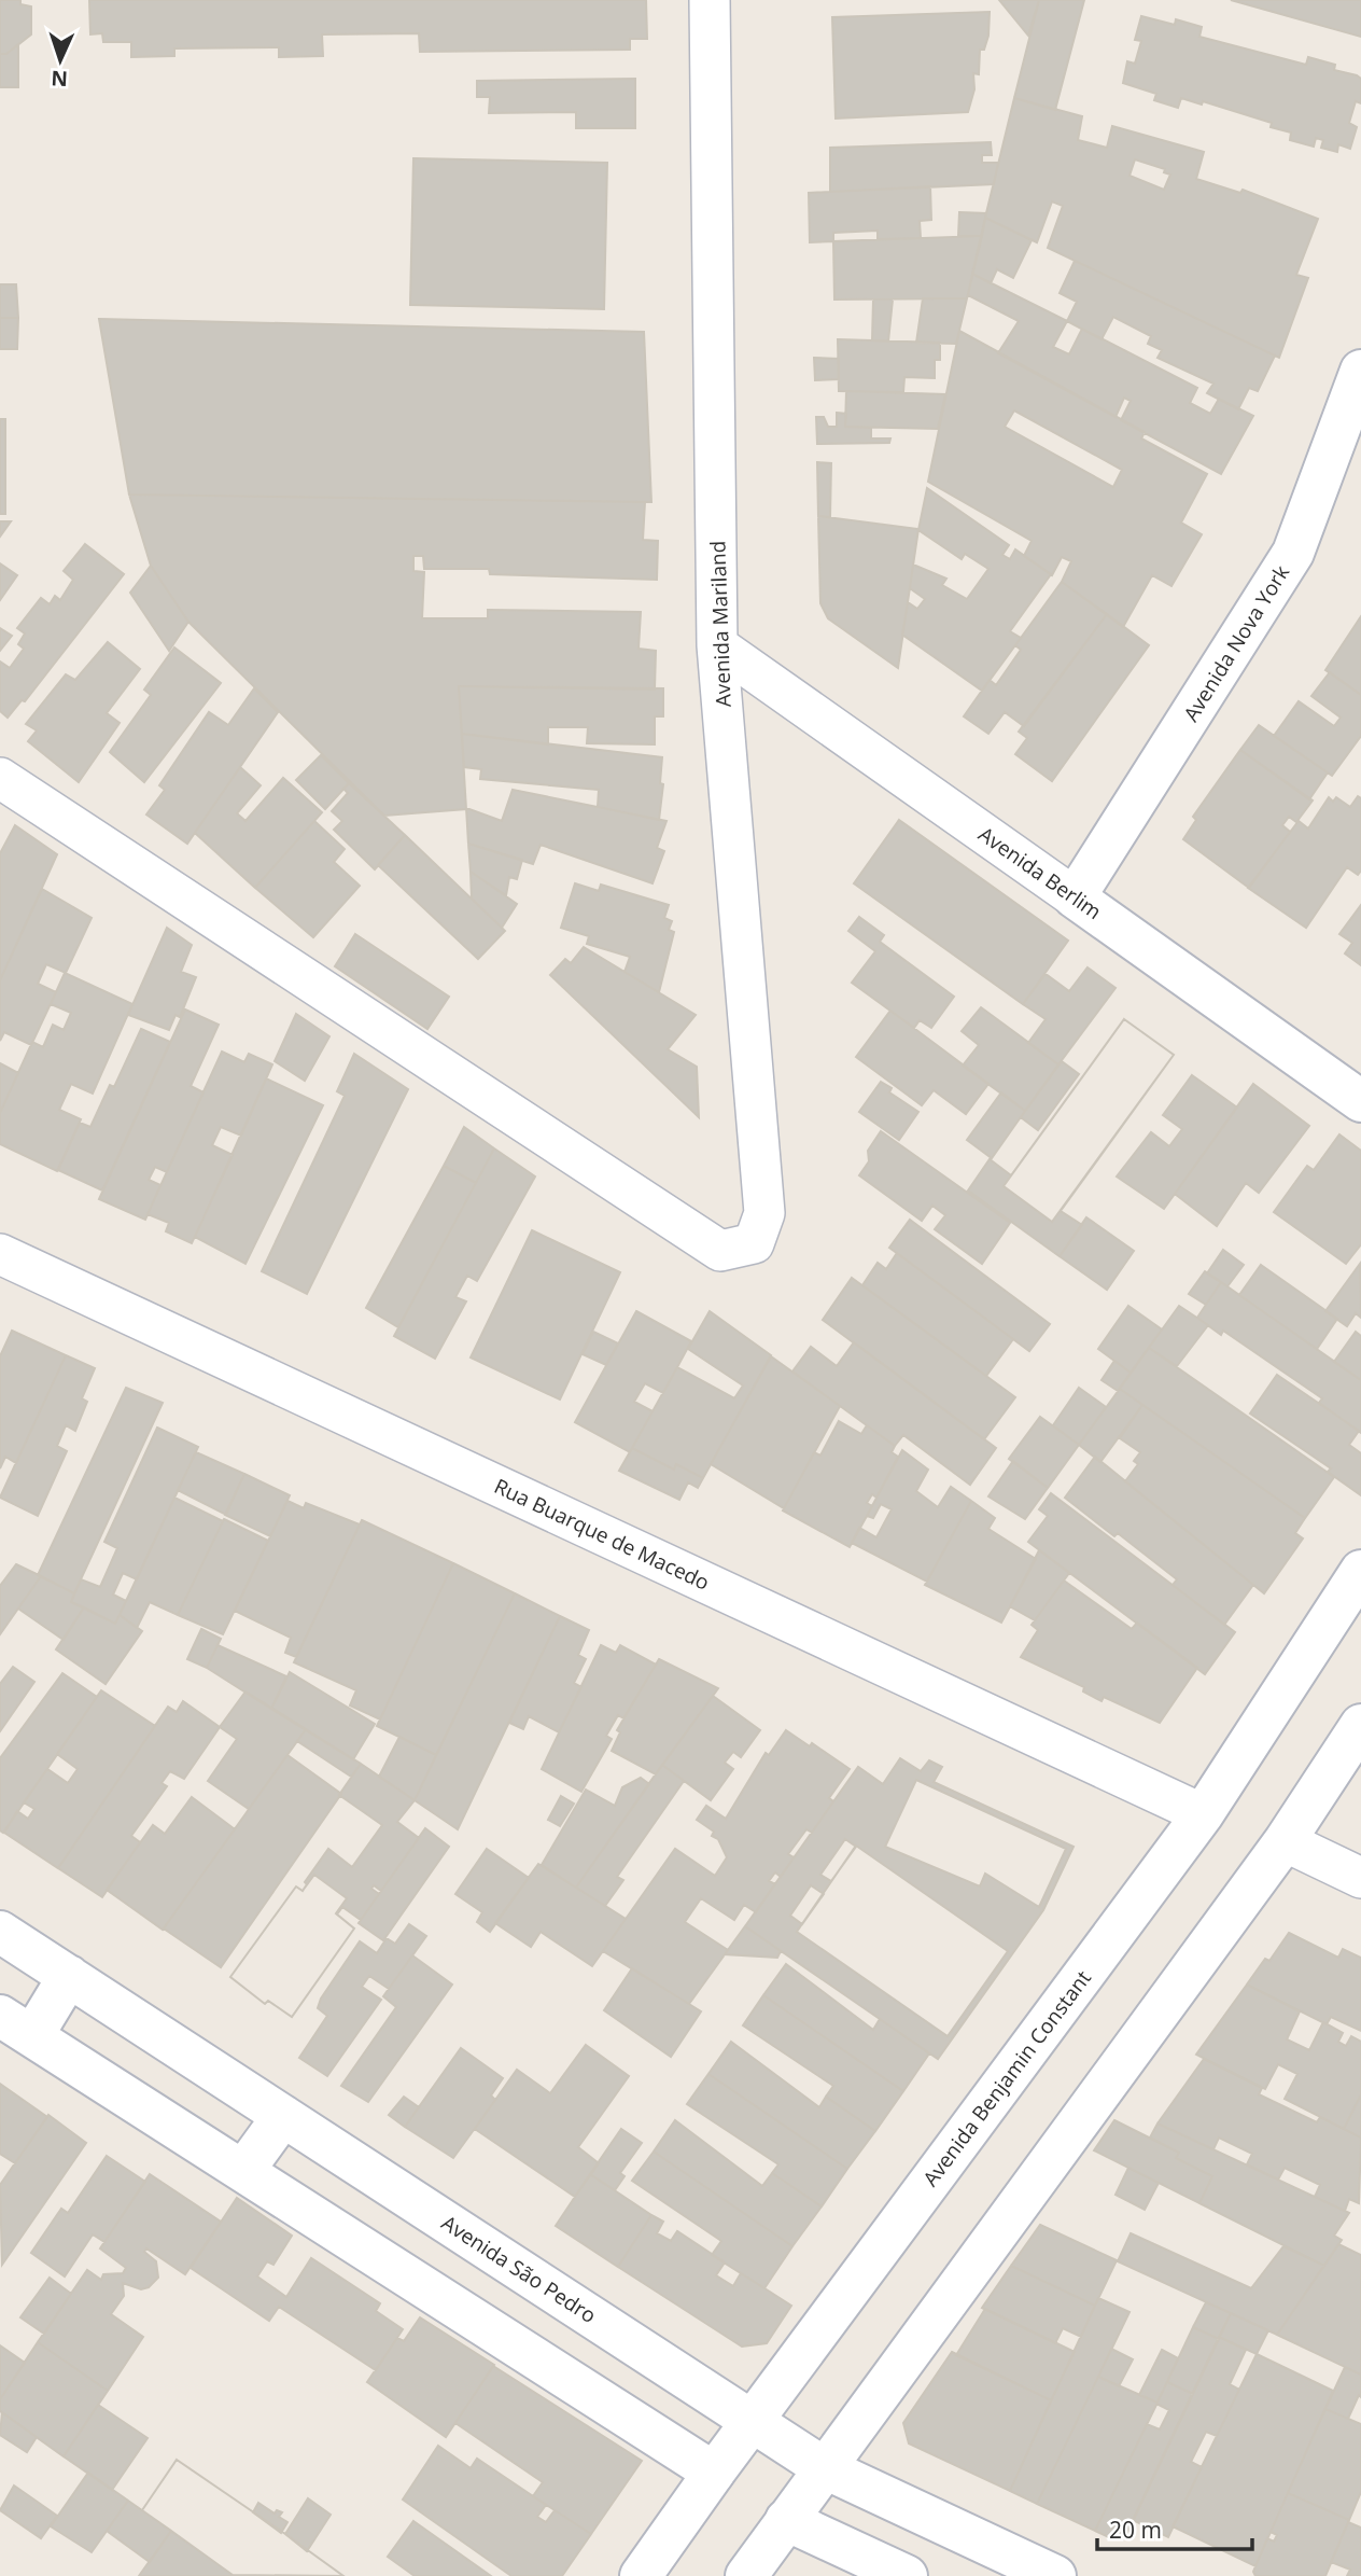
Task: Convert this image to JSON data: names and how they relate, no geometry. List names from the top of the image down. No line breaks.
{"streets":{"street":["Avenida Mariland","Avenida Nova York","Avenida Berlim","Rua Buarque de Macedo","Avenida Benjamin Constant","Avenida São Pedro"]},"crossings":[["Avenida Mariland","Avenida Berlim"],["Avenida Nova York","Avenida Berlim"],["Rua Buarque de Macedo","Avenida Benjamin Constant"],["Avenida Benjamin Constant","Avenida São Pedro"]],"scale_bar":"20 m","north":"bottom"}
